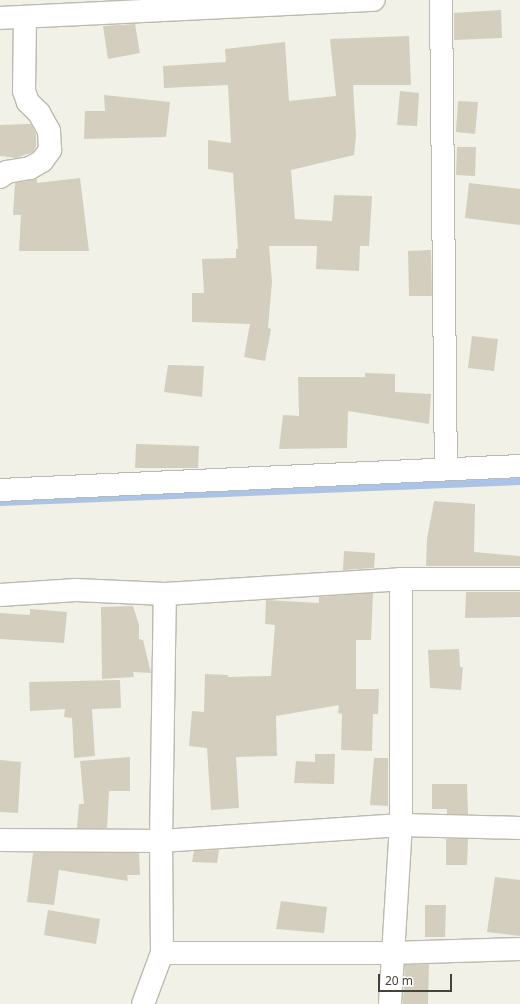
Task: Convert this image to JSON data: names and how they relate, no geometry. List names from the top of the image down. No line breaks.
{"scale_bar":"20 m"}
